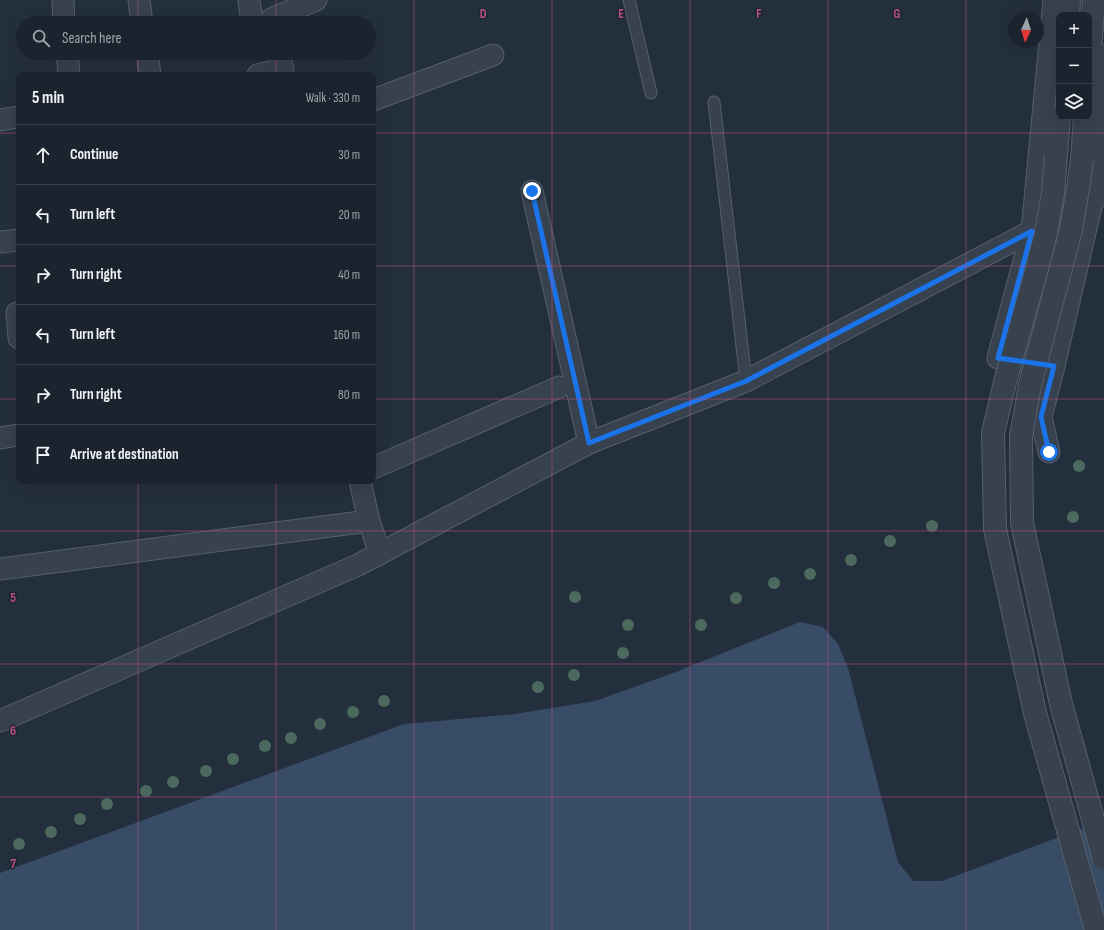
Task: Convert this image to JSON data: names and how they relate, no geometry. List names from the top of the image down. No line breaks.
{"north":"bottom","page":{"map_buttons":["+","−"],"search":"Search here","heading":["5 min","Walk · 330 m"],"list":[["Continue","30 m"],["Turn left","20 m"],["Turn right","40 m"],["Turn left","160 m"],["Turn right","80 m"],"Arrive at destination"]},"grid":{"columns":["D","E","F","G"],"rows":["5","6","7"]}}
